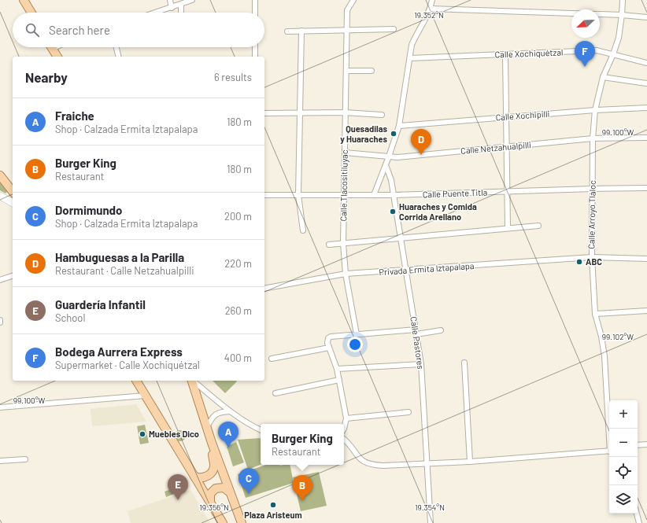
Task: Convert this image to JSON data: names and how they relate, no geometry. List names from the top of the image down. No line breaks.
{"streets":{"street":["Calle Xochiquétzal","Calle Xochipilli","Calle Netzahualpilli","Calle Tlacositiluyac","Calle Puente Titla","Calle Arroyo Tláloc","Privada Ermita Iztapalapa","Calle Pastores"]},"crossings":[["Calle Xochiquétzal","Calle Arroyo Tláloc"],["Calle Xochipilli","Calle Arroyo Tláloc"],["Calle Netzahualpilli","Calle Tlacositiluyac"],["Calle Netzahualpilli","Calle Arroyo Tláloc"],["Calle Tlacositiluyac","Calle Puente Titla"],["Calle Tlacositiluyac","Privada Ermita Iztapalapa"],["Calle Puente Titla","Calle Arroyo Tláloc"],["Calle Puente Titla","Calle Pastores"],["Calle Arroyo Tláloc","Privada Ermita Iztapalapa"],["Privada Ermita Iztapalapa","Calle Pastores"]],"places":["Quesadilas y Huaraches","Huaraches y Comida Corrida Arellano","ABC","Muebles Dico","Plaza Aristeum"],"north":"bottom left","page":{"search":"Search here","pins":["F","D","A","C","E","B"],"heading":["Nearby","6 results"],"list":[{"mark":"A","name":"Fraiche","note":"Shop · Calzada Ermita Iztapalapa","value":"180 m"},{"mark":"B","name":"Burger King","note":"Restaurant","value":"180 m"},{"mark":"C","name":"Dormimundo","note":"Shop · Calzada Ermita Iztapalapa","value":"200 m"},{"mark":"D","name":"Hambuguesas a la Parilla","note":"Restaurant · Calle Netzahualpilli","value":"220 m"},{"mark":"E","name":"Guardería Infantil","note":"School","value":"260 m"},{"mark":"F","name":"Bodega Aurrera Express","note":"Supermarket · Calle Xochiquétzal","value":"400 m"}],"map_buttons":["+","−"],"popup":["Burger King","Restaurant"]},"coordinates":["19.352°N","99.100°W","99.102°W","19.356°N","19.354°N"]}
